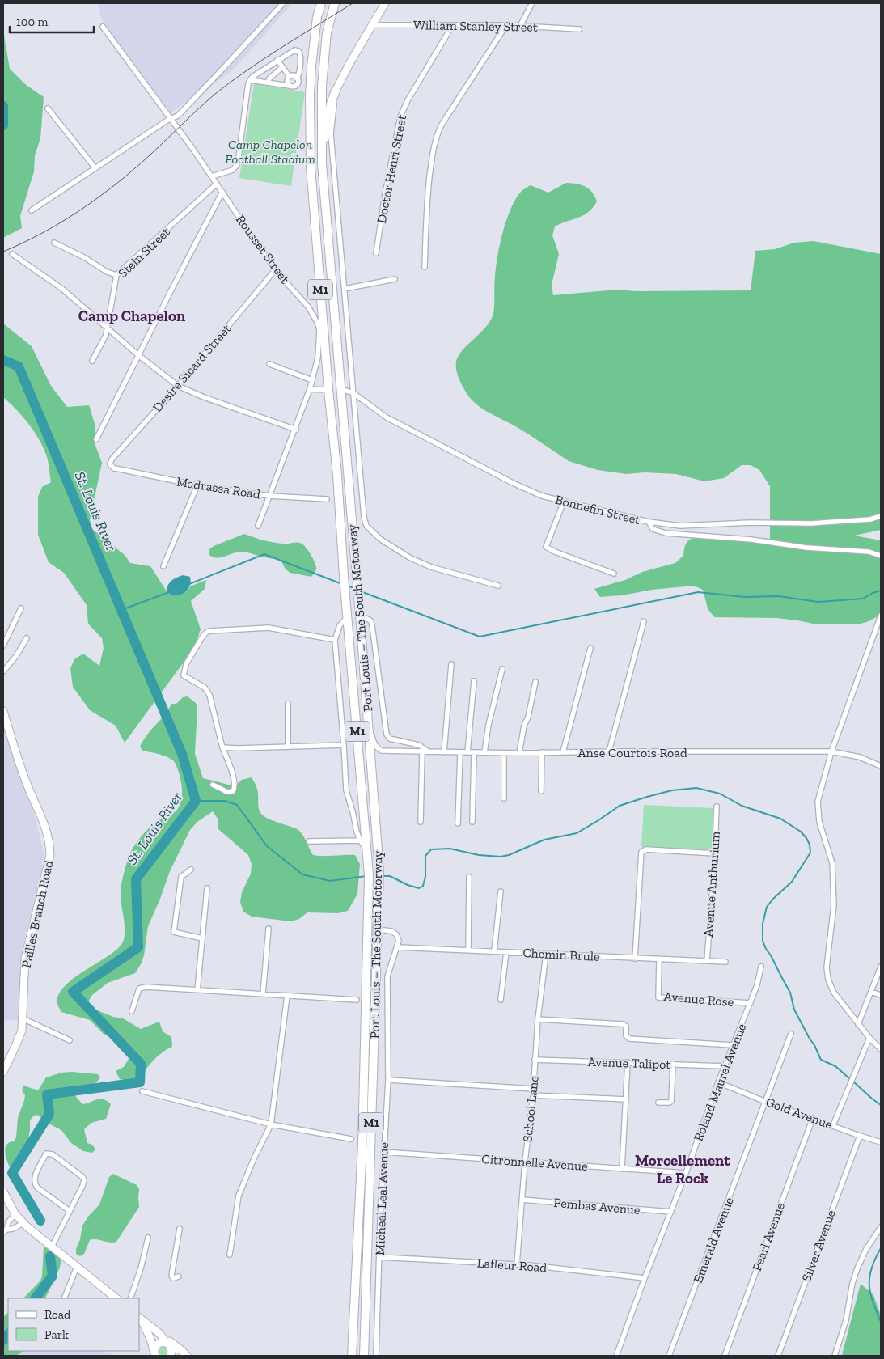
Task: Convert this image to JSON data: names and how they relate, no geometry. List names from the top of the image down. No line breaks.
{"streets":{"highway":["M1","Port Louis – The South Motorway"],"main road":["Pailles Branch Road"],"street":["William Stanley Street","Doctor Henri Street","Rousset Street","Stein Street","Desire Sicard Street","Madrassa Road","Bonnefin Street","Anse Courtois Road","Avenue Anthurium","Chemin Brule","Avenue Rose","Avenue Talipot","Roland Maurel Avenue","School Lane","Gold Avenue","Citronnelle Avenue","Micheal Leal Avenue","Pembas Avenue","Pearl Avenue","Emerald Avenue","Silver Avenue","Lafleur Road"]},"crossings":[["William Stanley Street","Doctor Henri Street"],["Rousset Street","Stein Street"],["Rousset Street","Desire Sicard Street"],["Rousset Street","Madrassa Road"],["Desire Sicard Street","Madrassa Road"],["Bonnefin Street","Port Louis – The South Motorway"],["Avenue Anthurium","Chemin Brule"],["Chemin Brule","Avenue Rose"],["Chemin Brule","School Lane"],["Chemin Brule","Micheal Leal Avenue"],["Avenue Rose","Roland Maurel Avenue"],["Avenue Talipot","Roland Maurel Avenue"],["Avenue Talipot","School Lane"],["Roland Maurel Avenue","Gold Avenue"],["Roland Maurel Avenue","Citronnelle Avenue"],["Roland Maurel Avenue","Pembas Avenue"],["Roland Maurel Avenue","Lafleur Road"],["School Lane","Citronnelle Avenue"],["School Lane","Pembas Avenue"],["School Lane","Lafleur Road"],["Gold Avenue","Pearl Avenue"],["Gold Avenue","Emerald Avenue"],["Gold Avenue","Silver Avenue"],["Citronnelle Avenue","Micheal Leal Avenue"],["Micheal Leal Avenue","Lafleur Road"]],"districts":["Camp Chapelon","Morcellement Le Rock"],"water":["St. Louis River"],"parks":["Camp Chapelon Football Stadium"],"legend":["Road","Park"],"scale_bar":"100 m"}
